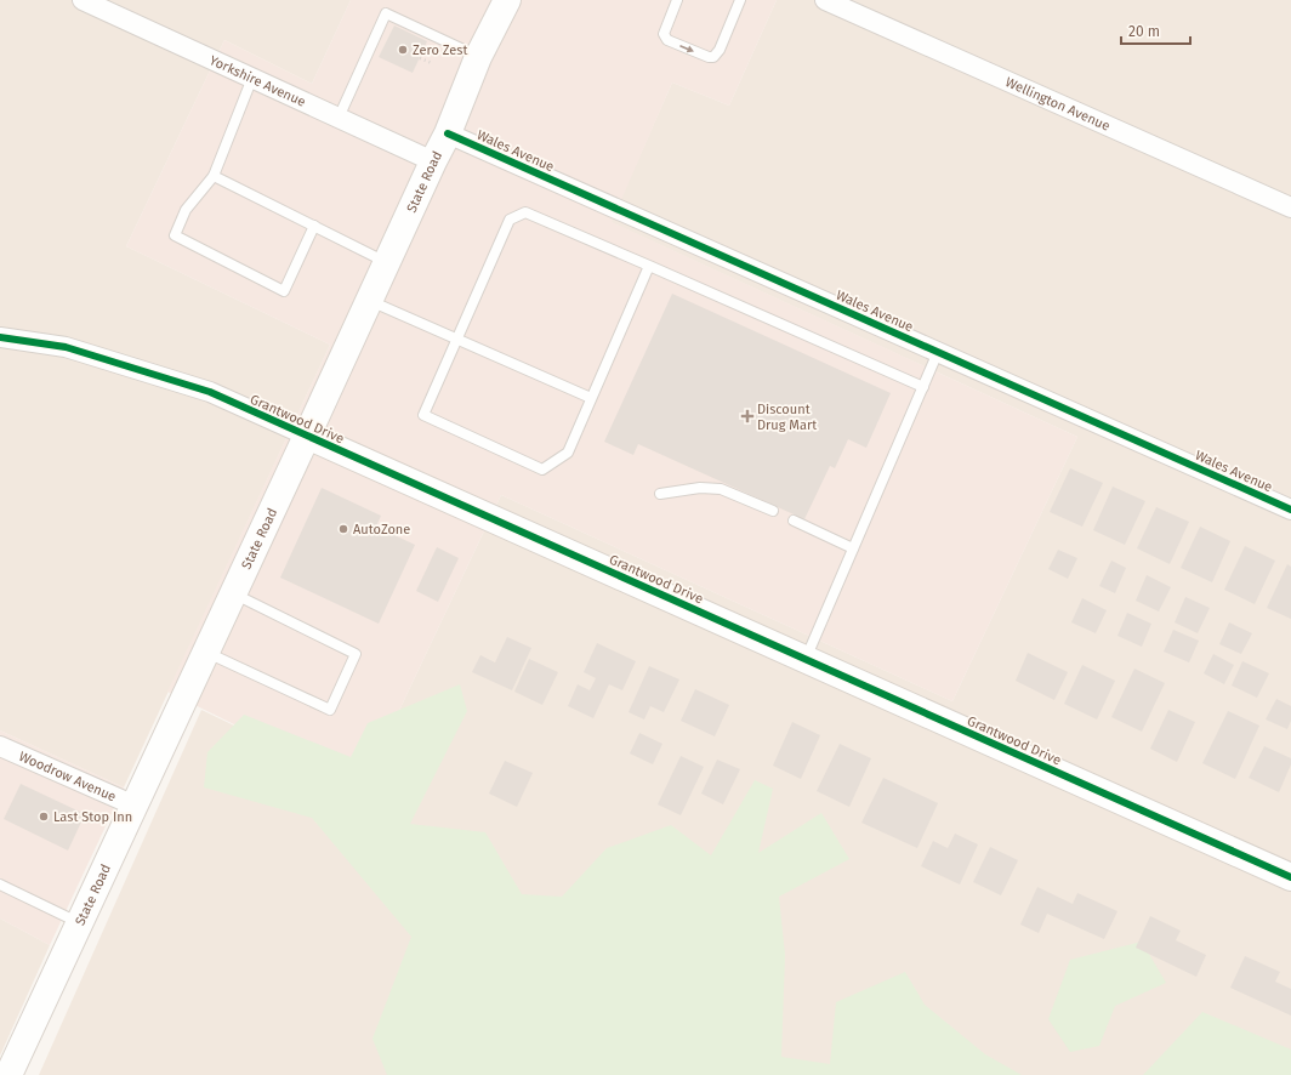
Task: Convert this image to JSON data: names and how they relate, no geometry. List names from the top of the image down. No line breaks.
{"streets":{"main road":["State Road","Grantwood Drive"],"street":["Yorkshire Avenue","Wellington Avenue","Wales Avenue","Woodrow Avenue"]},"crossings":[["Yorkshire Avenue","State Road"],["Wales Avenue","State Road"],["State Road","Grantwood Drive"],["State Road","Woodrow Avenue"]],"places":{"other":["Zero Zest","AutoZone","Last Stop Inn"],"health":["Discount Drug Mart"]},"scale_bar":"20 m"}
